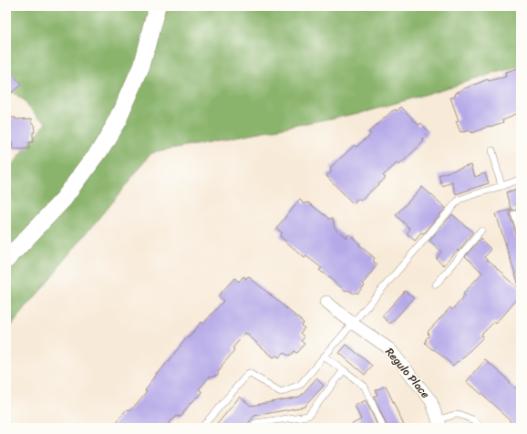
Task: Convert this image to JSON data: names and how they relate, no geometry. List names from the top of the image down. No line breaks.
{"streets":{"street":["Regulo Place"]}}
